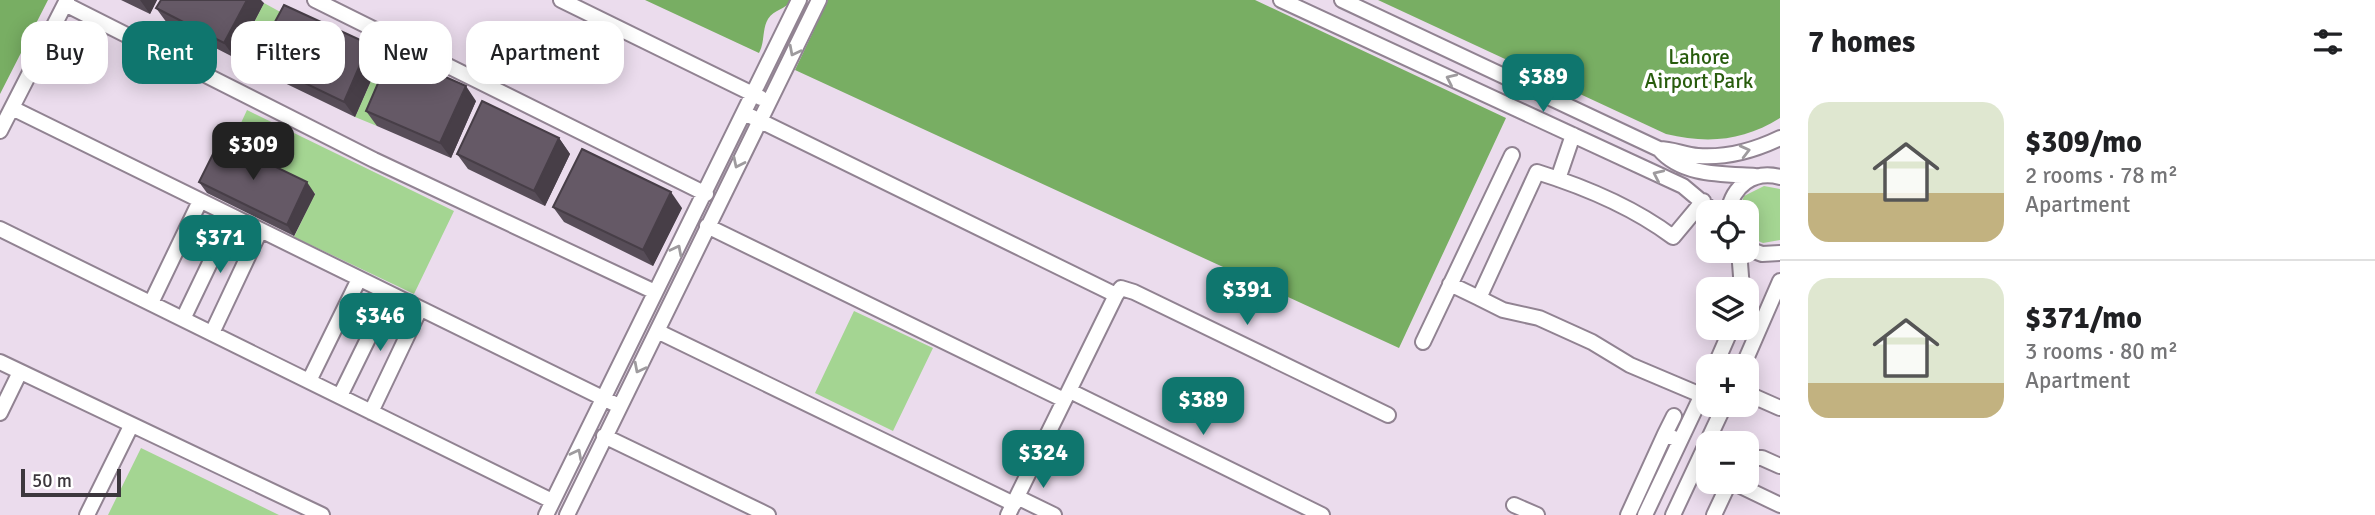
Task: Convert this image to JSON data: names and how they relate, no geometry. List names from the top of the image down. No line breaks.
{"parks":["Lahore Airport Park"],"scale_bar":"50 m","page":{"heading":"7 homes","chip":["Buy","Rent","Filters","New","Apartment"],"price":["$389","$309","$371","$391","$346","$389","$324"],"list":[{"name":"$309/mo","note":"2 rooms · 78 m² · Apartment"},{"name":"$371/mo","note":"3 rooms · 80 m² · Apartment"}],"map_buttons":["+","−"],"scale":"50 m"}}
